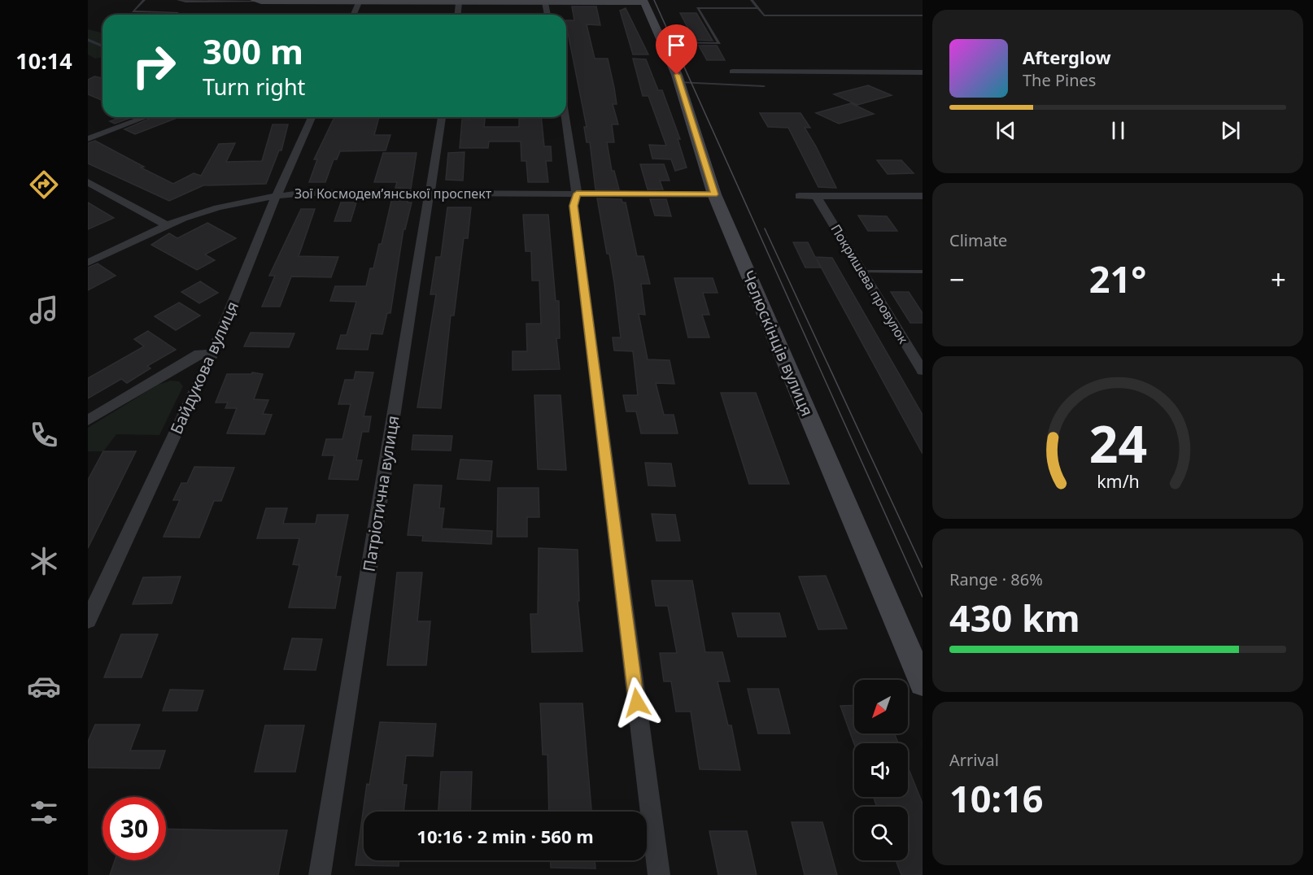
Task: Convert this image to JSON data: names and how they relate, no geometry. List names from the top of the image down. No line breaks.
{"streets":{"main road":["Челюскінців вулиця"],"street":["Зої Космодем’янської проспект","Покришева провулок","Байдукова вулиця","Патріотична вулиця"]},"crossings":[["Зої Космодем’янської проспект","Челюскінців вулиця"],["Зої Космодем’янської проспект","Байдукова вулиця"],["Зої Космодем’янської проспект","Патріотична вулиця"]],"north":"bottom left","page":{"tabs":"10:14","turn":["300 m","Turn right"],"song":["Afterglow","The Pines"],"tile":["Climate",["Range · 86%","430 km"],["Arrival","10:16"]],"heat":["−","21°","+"],"limit":"30","trip":"10:16 · 2 min · 560 m","gauge":["24","km/h"]}}
